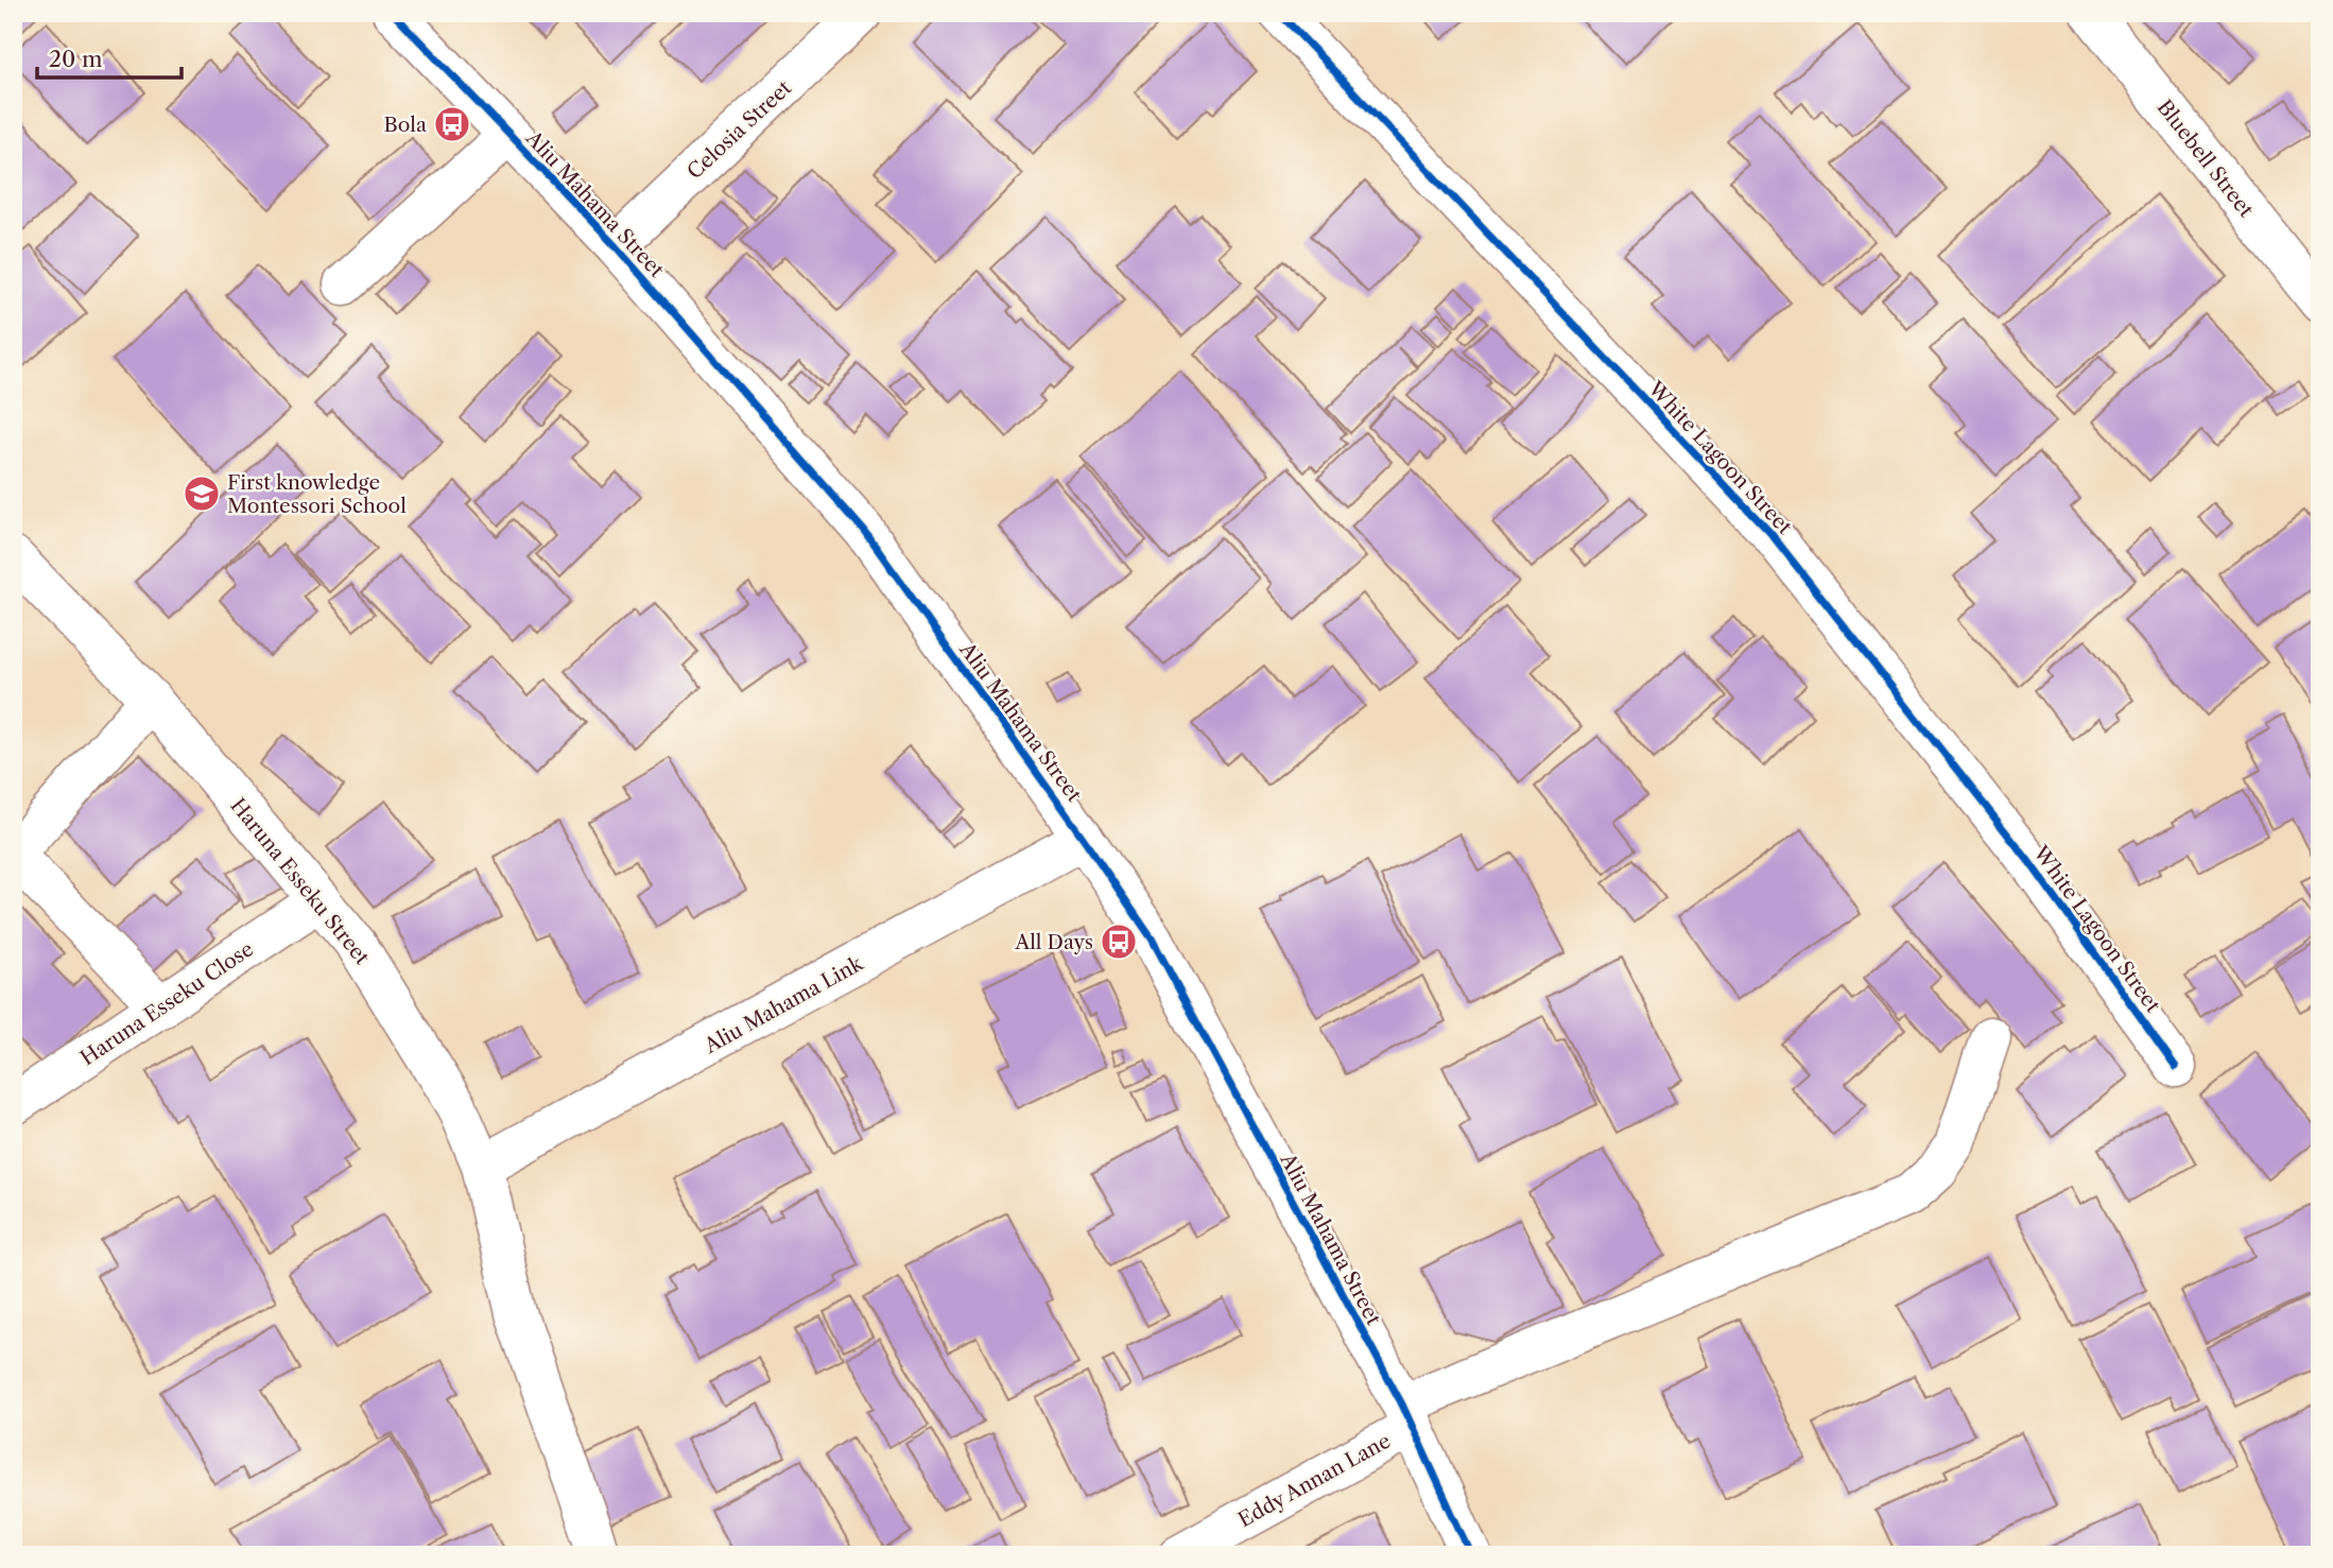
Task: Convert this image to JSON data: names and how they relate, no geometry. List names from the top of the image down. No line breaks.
{"streets":{"street":["Celosia Street","Bluebell Street","Aliu Mahama Street","White Lagoon Street","Haruna Esseku Street","Haruna Esseku Close","Aliu Mahama Link","Eddy Annan Lane"]},"crossings":[["Celosia Street","Aliu Mahama Street"],["Aliu Mahama Street","Aliu Mahama Link"],["Aliu Mahama Street","Eddy Annan Lane"],["Haruna Esseku Street","Haruna Esseku Close"],["Haruna Esseku Street","Aliu Mahama Link"]],"places":{"bus stop":["Bola","All Days"],"school or university":["First knowledge Montessori School"]},"scale_bar":"20 m"}
